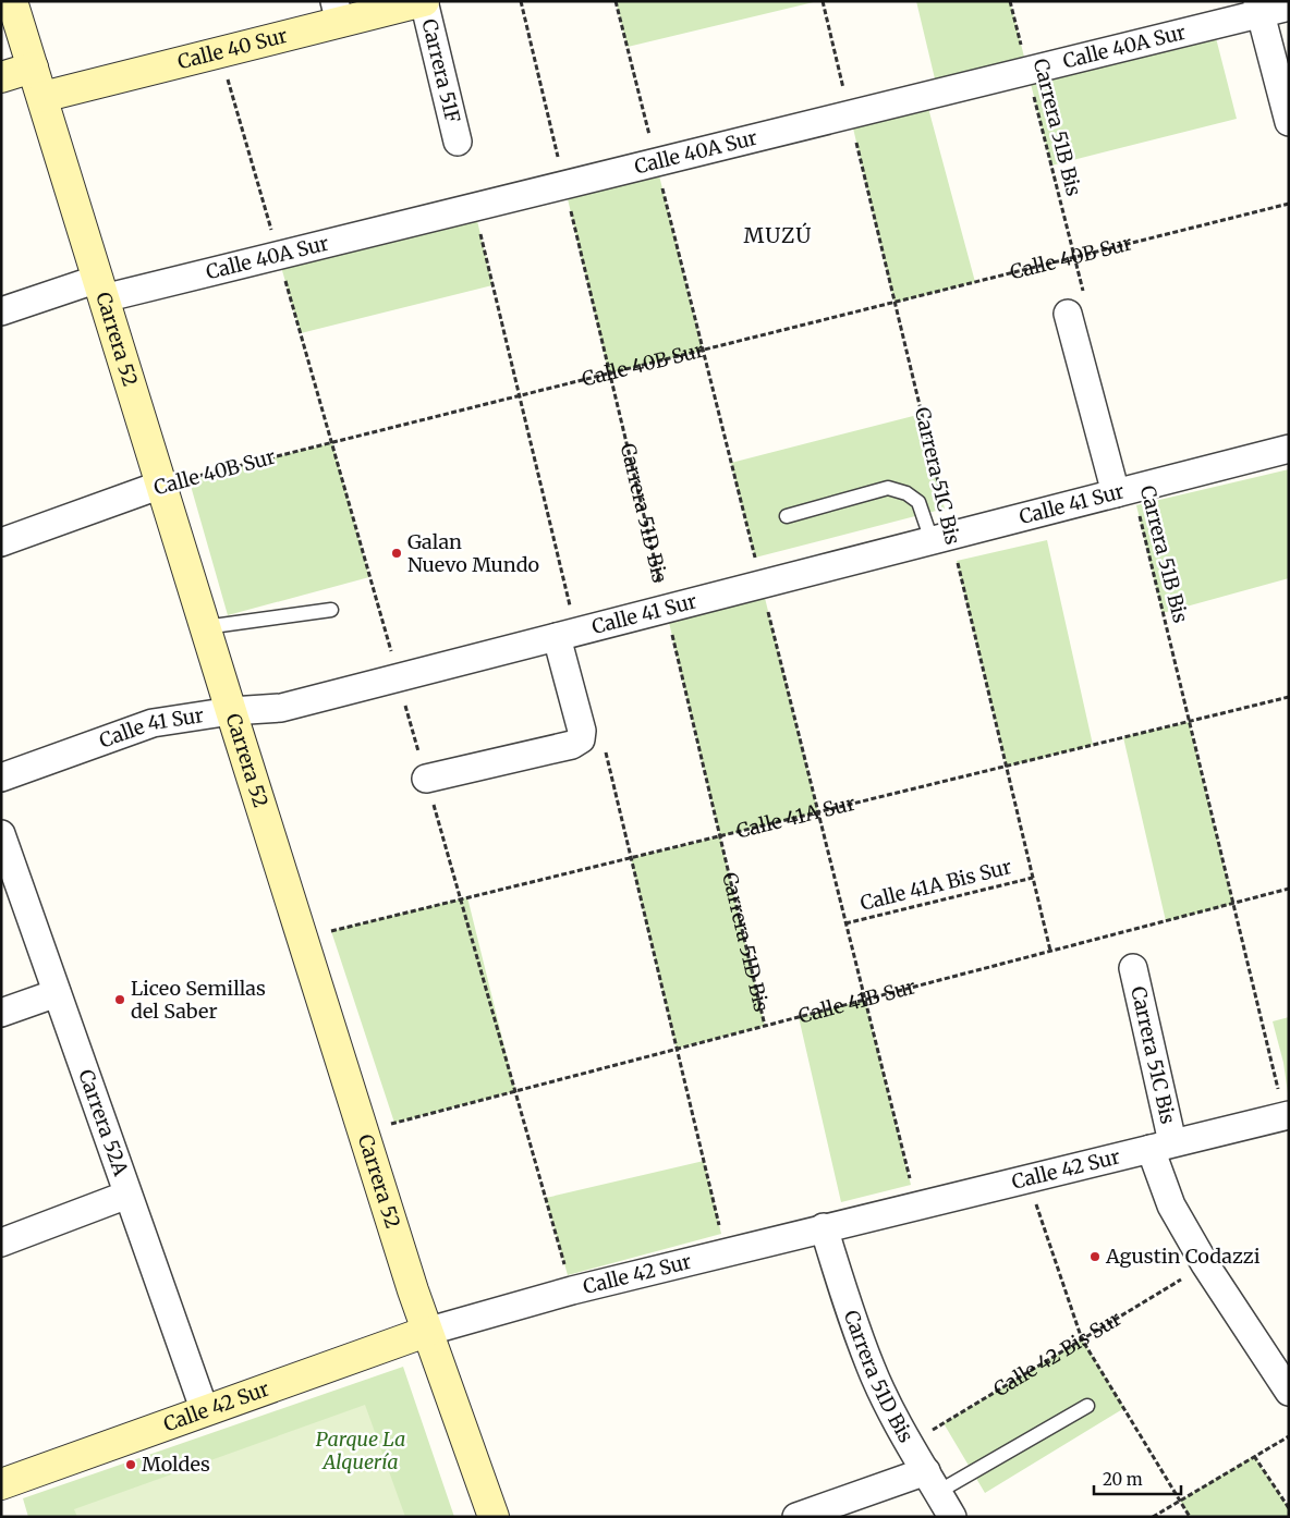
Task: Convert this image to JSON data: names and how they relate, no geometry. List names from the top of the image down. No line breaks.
{"streets":{"street":["Calle 40A Sur","Calle 40 Sur","Carrera 51F","Calle 40B Sur","Carrera 52","Carrera 51C Bis","Calle 41 Sur","Carrera 51D Bis","Carrera 52A","Calle 42 Sur"],"path":["Carrera 51B Bis","Calle 41A Sur","Calle 41A Bis Sur","Calle 41B Sur","Calle 42 Bis Sur"]},"crossings":[["Calle 40A Sur","Carrera 51B Bis"],["Calle 40A Sur","Carrera 52"],["Calle 40A Sur","Carrera 51C Bis"],["Calle 40A Sur","Carrera 51D Bis"],["Calle 40 Sur","Carrera 51F"],["Calle 40 Sur","Carrera 52"],["Carrera 51B Bis","Calle 40B Sur"],["Carrera 51B Bis","Calle 41 Sur"],["Carrera 51B Bis","Calle 41A Sur"],["Carrera 51B Bis","Calle 41B Sur"],["Carrera 51B Bis","Calle 42 Sur"],["Calle 40B Sur","Carrera 52"],["Calle 40B Sur","Carrera 51C Bis"],["Calle 40B Sur","Carrera 51D Bis"],["Carrera 52","Calle 41 Sur"],["Carrera 52","Calle 41A Sur"],["Carrera 52","Calle 41B Sur"],["Carrera 52","Calle 42 Sur"],["Carrera 51C Bis","Calle 41 Sur"],["Carrera 51C Bis","Calle 41A Sur"],["Carrera 51C Bis","Calle 41A Bis Sur"],["Carrera 51C Bis","Calle 41B Sur"],["Carrera 51C Bis","Calle 42 Sur"],["Carrera 51C Bis","Calle 42 Bis Sur"],["Calle 41 Sur","Carrera 51D Bis"],["Carrera 51D Bis","Calle 41A Sur"],["Carrera 51D Bis","Calle 41B Sur"],["Carrera 51D Bis","Calle 42 Sur"],["Carrera 51D Bis","Calle 42 Bis Sur"],["Carrera 52A","Calle 42 Sur"]],"districts":["MUZÚ"],"parks":["Parque La Alquería"],"places":["Galan Nuevo Mundo","Liceo Semillas del Saber","Agustin Codazzi","Moldes"],"scale_bar":"20 m"}
